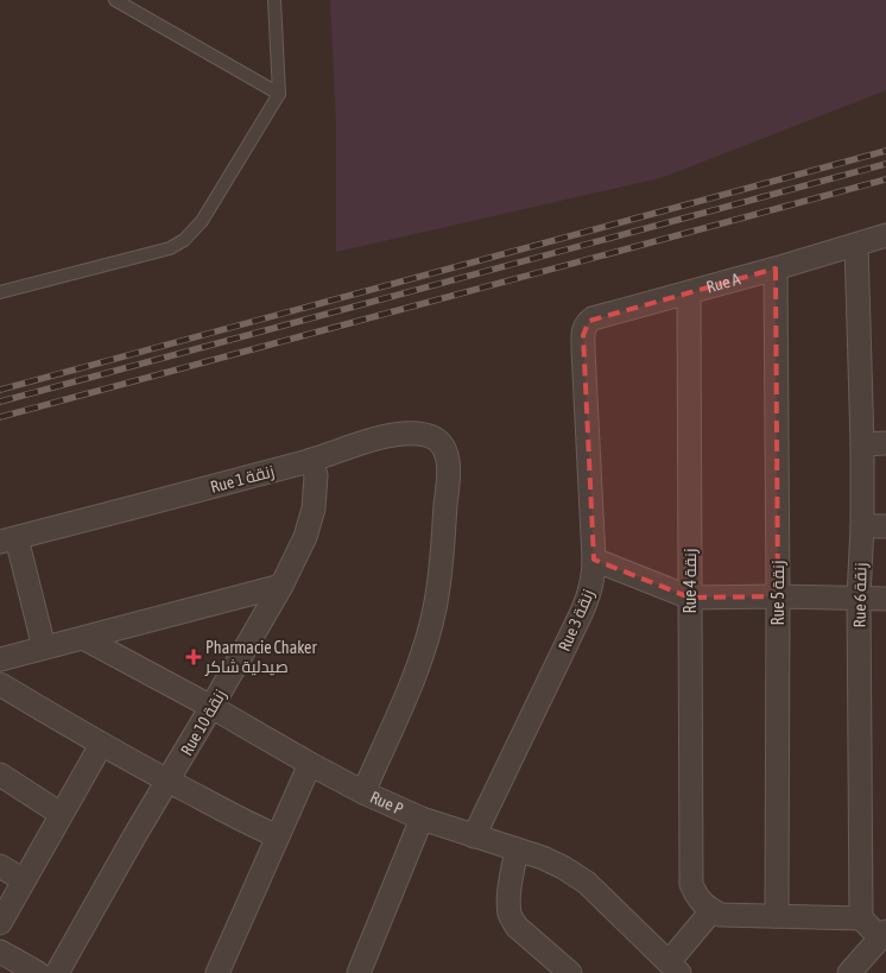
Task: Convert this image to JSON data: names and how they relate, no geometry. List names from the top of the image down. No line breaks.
{"streets":{"street":["Rue A","Rue 1 زنقة","Rue 4 زنقة","Rue 5 زنقة","Rue 6 زنقة","Rue 3 زنقة","Rue 10 زنقة","Rue P"]},"crossings":[["Rue A","Rue 4 زنقة"],["Rue A","Rue 5 زنقة"],["Rue A","Rue 6 زنقة"],["Rue A","Rue 3 زنقة"],["Rue 1 زنقة","Rue 10 زنقة"],["Rue 1 زنقة","Rue P"],["Rue 3 زنقة","Rue P"],["Rue 10 زنقة","Rue P"]],"places":{"health":["Pharmacie Chaker صيدلية شاكر"]}}
